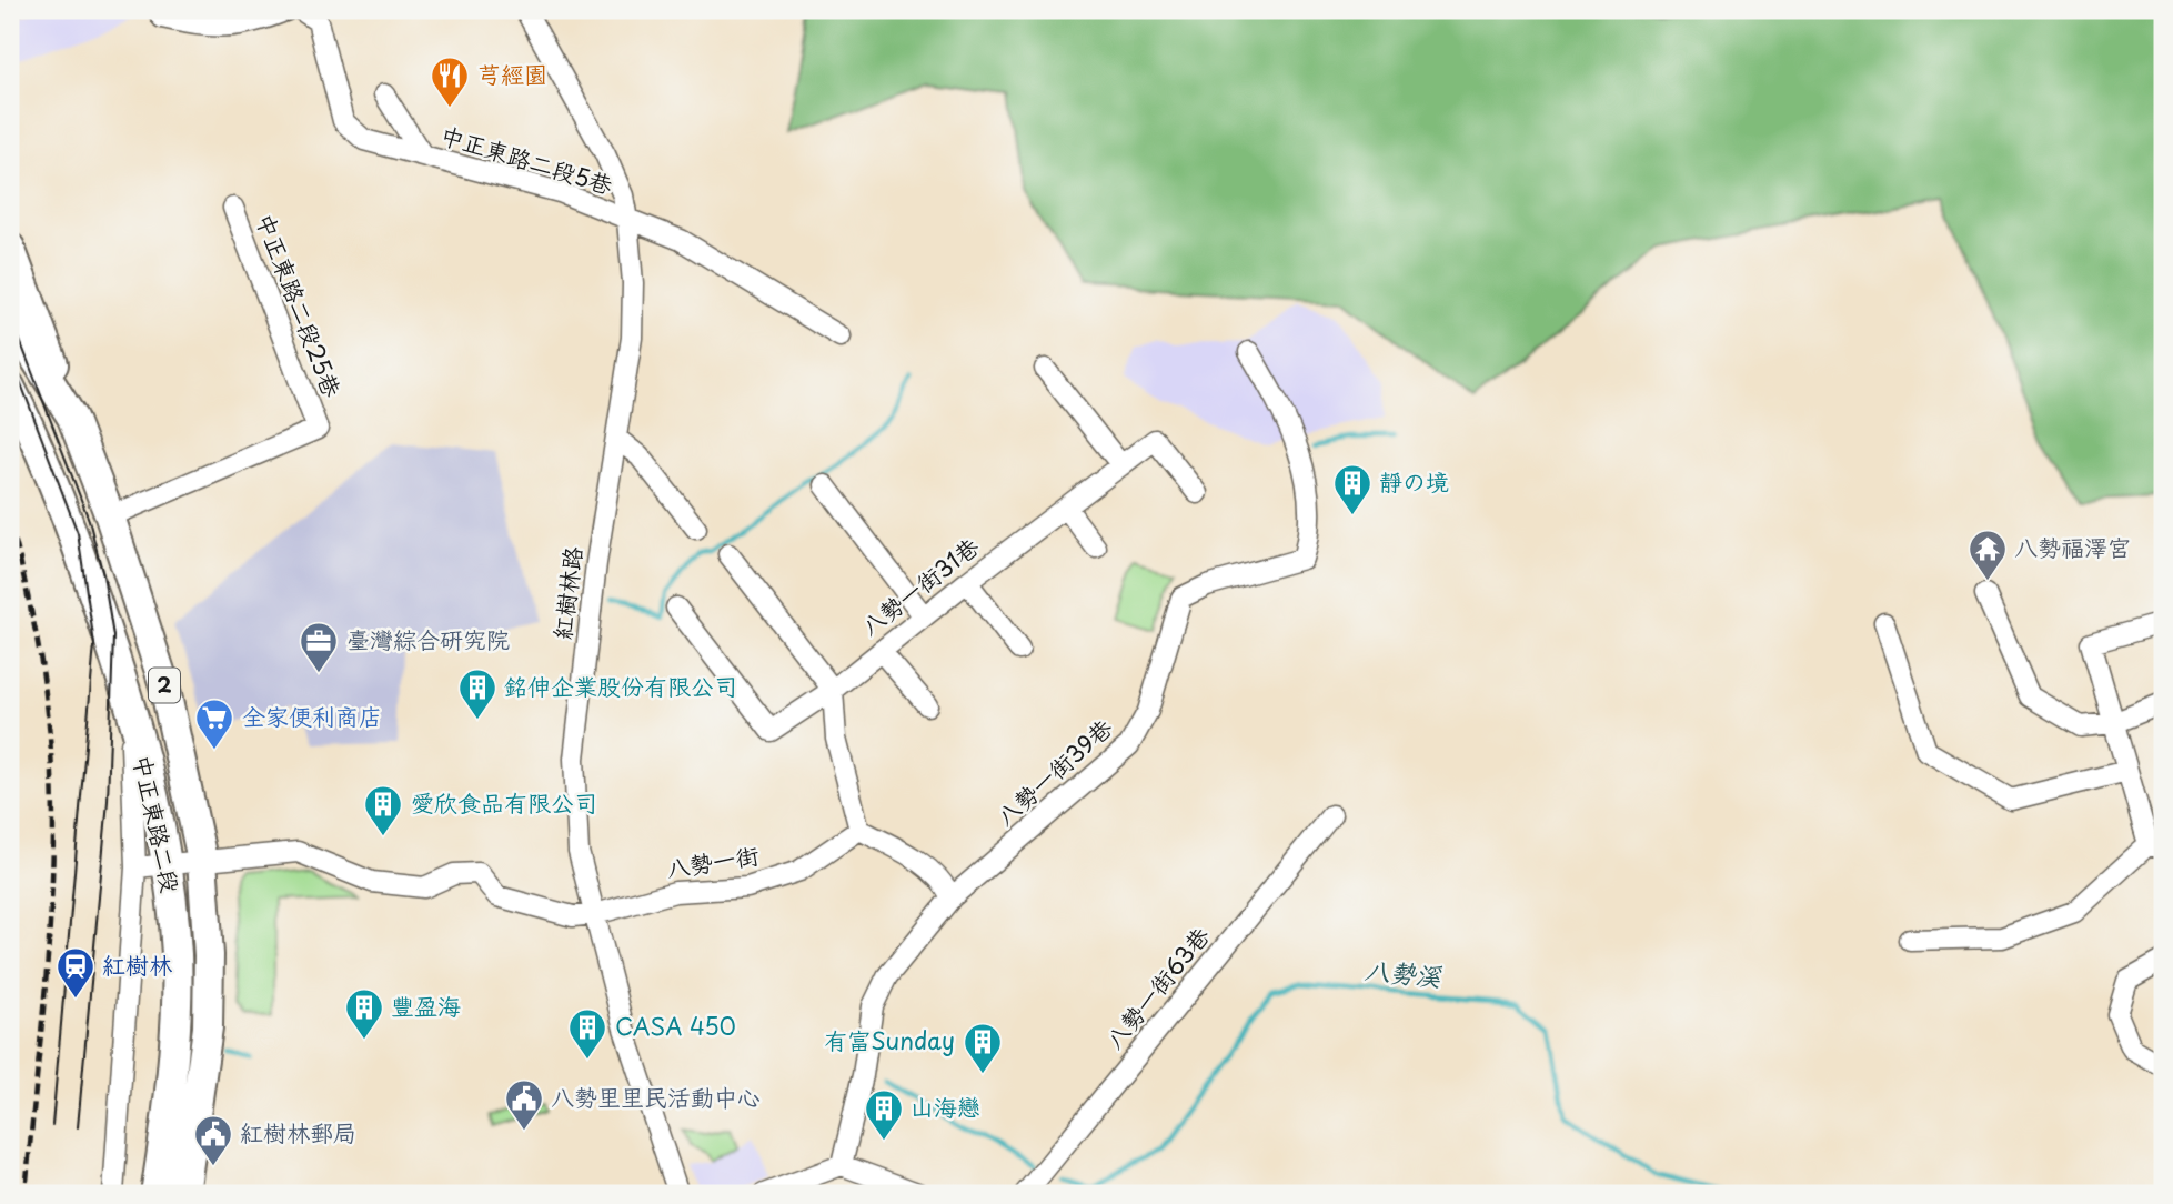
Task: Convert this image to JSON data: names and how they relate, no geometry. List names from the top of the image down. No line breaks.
{"streets":{"main road":["2","中正東路二段"],"street":["中正東路二段5巷","中正東路二段25巷","八勢一街31巷","紅樹林路","八勢一街39巷","八勢一街","八勢一街63巷"]},"crossings":[["中正東路二段5巷","紅樹林路"],["中正東路二段25巷","2"],["中正東路二段25巷","中正東路二段"],["紅樹林路","八勢一街"],["2","中正東路二段"],["中正東路二段","八勢一街"]],"water":["八勢溪"],"places":{"restaurant":["芎經園"],"building":["靜の境","銘伸企業股份有限公司","愛欣食品有限公司","豐盈海","CASA 450","有富Sunday","山海戀"],"temple":["八勢福澤宮"],"office":["臺灣綜合研究院"],"supermarket":["全家便利商店"],"station":["紅樹林"],"public building":["八勢里里民活動中心","紅樹林郵局"]}}
